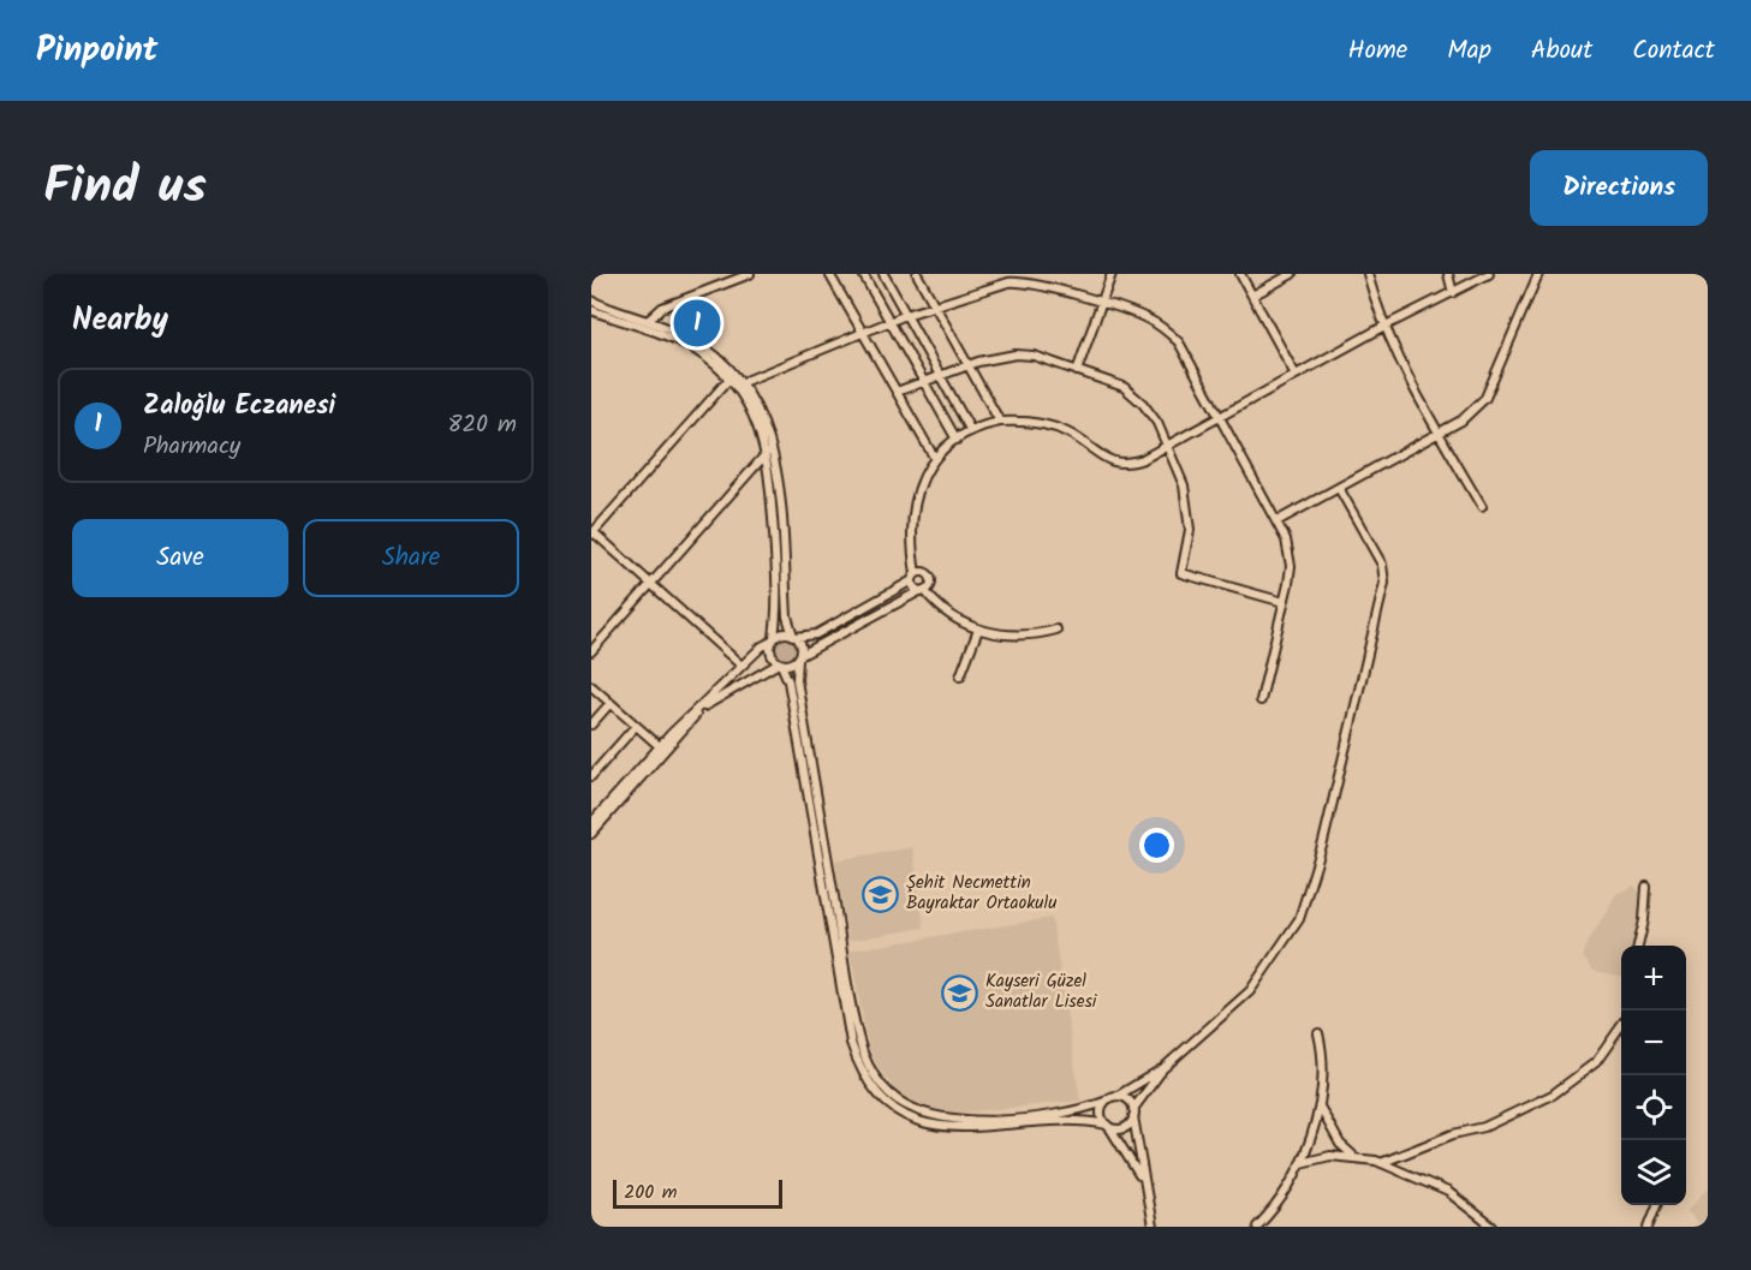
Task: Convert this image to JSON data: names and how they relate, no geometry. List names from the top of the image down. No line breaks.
{"places":{"school or university":["Şehit Necmettin Bayraktar Ortaokulu","Kayseri Güzel Sanatlar Lisesi"]},"scale_bar":"200 m","page":{"header":"Pinpoint","nav":["Home","Map","About","Contact"],"title":"Find us","buttons":["Directions",["Save","Share"]],"heading":"Nearby","pins":"1","list":[{"mark":"1","name":"Zaloğlu Eczanesi","note":"Pharmacy","value":"820 m"}],"map_buttons":["+","−"],"scale":"200 m"}}
